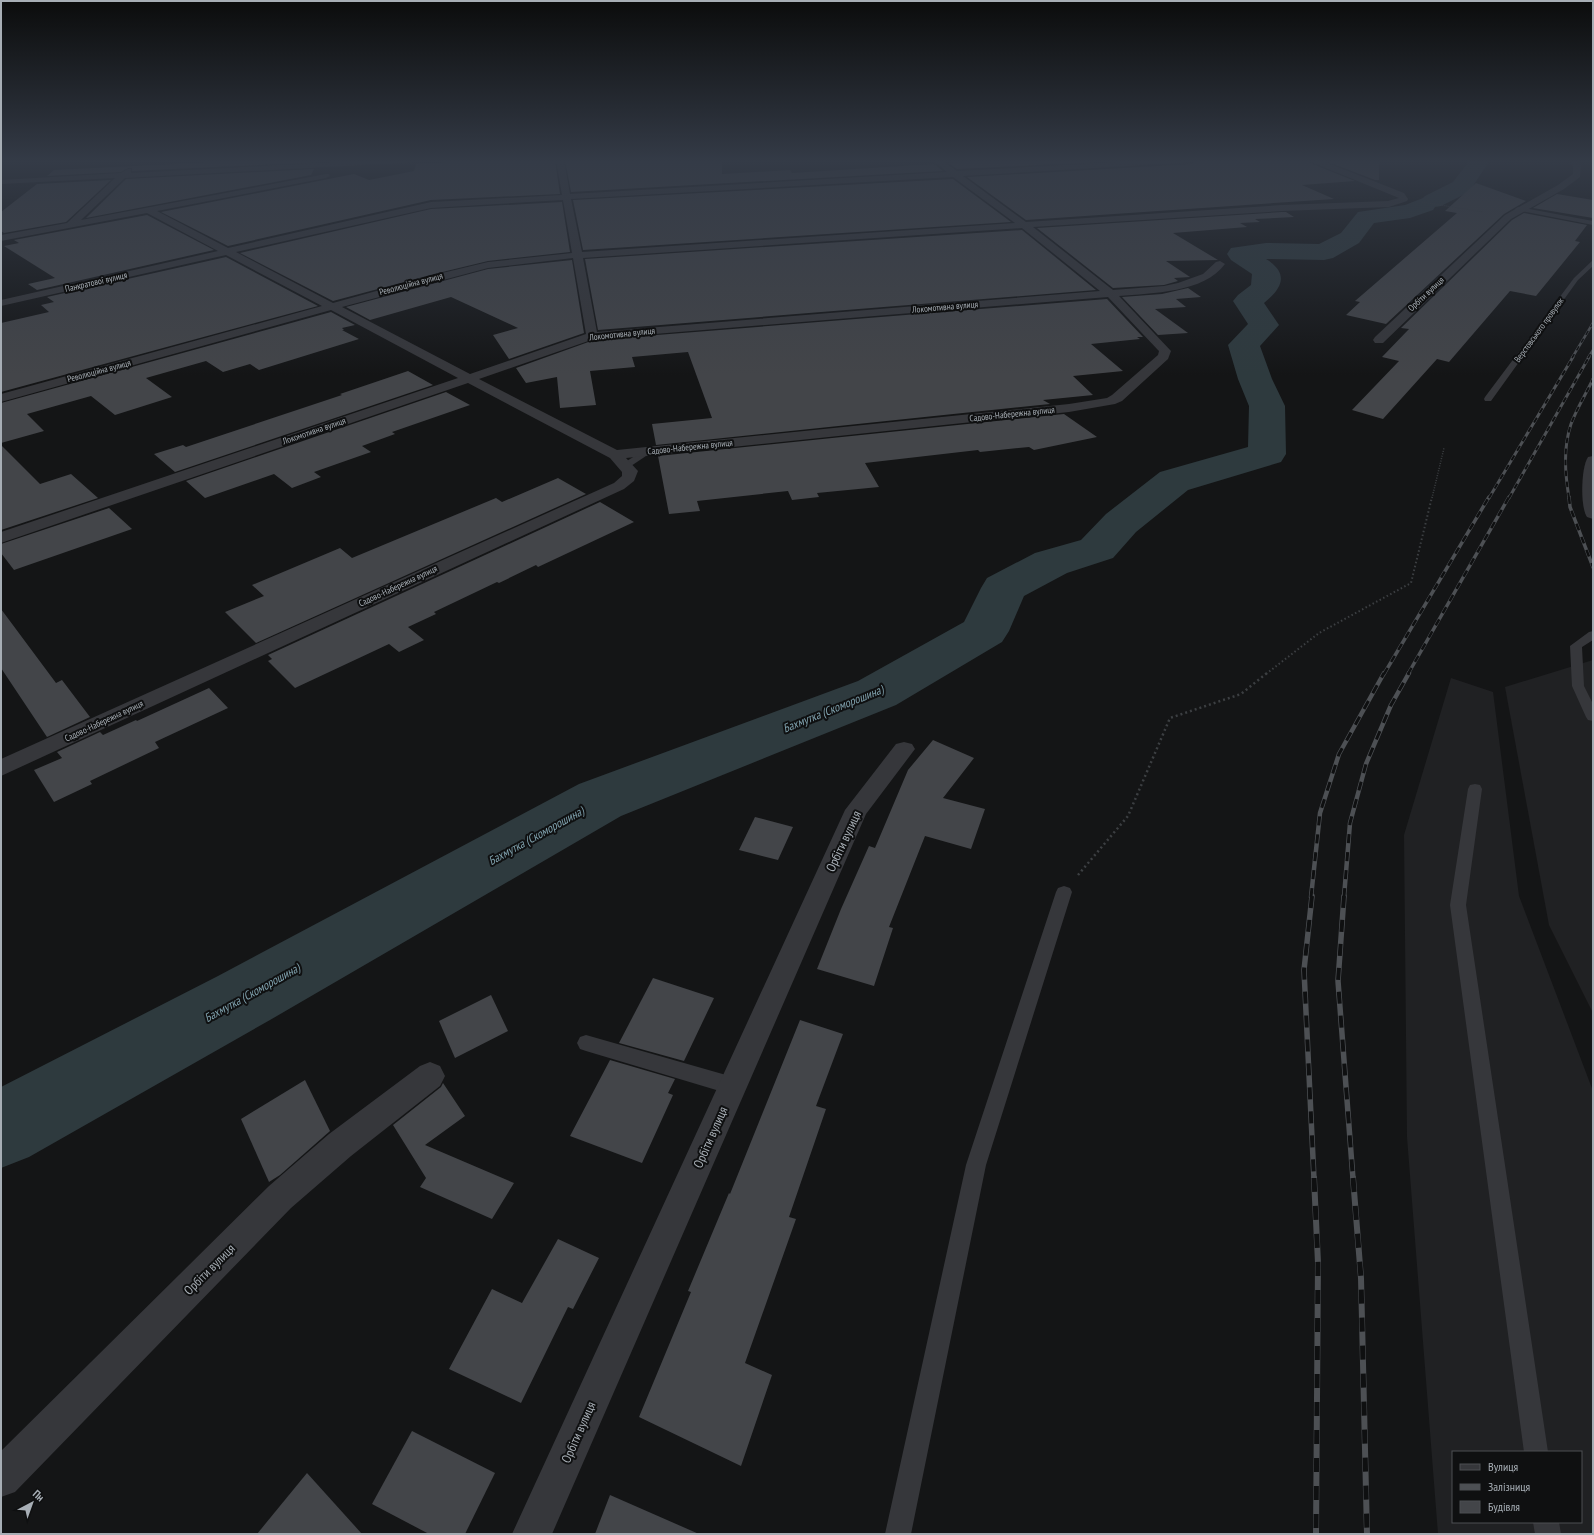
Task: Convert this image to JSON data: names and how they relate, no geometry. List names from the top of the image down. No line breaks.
{"streets":{"street":["Панкратової вулиця","Революційна вулиця","Орбіти вулиця","Локомотивна вулиця","Садово-Набережна вулиця"],"lane":["Верстовського провулок"]},"crossings":[["Локомотивна вулиця","Садово-Набережна вулиця"]],"water":["Бахмутка (Скоморошина)"],"legend":["Вулиця","Залізниця","Будівля"],"north":"top right"}
